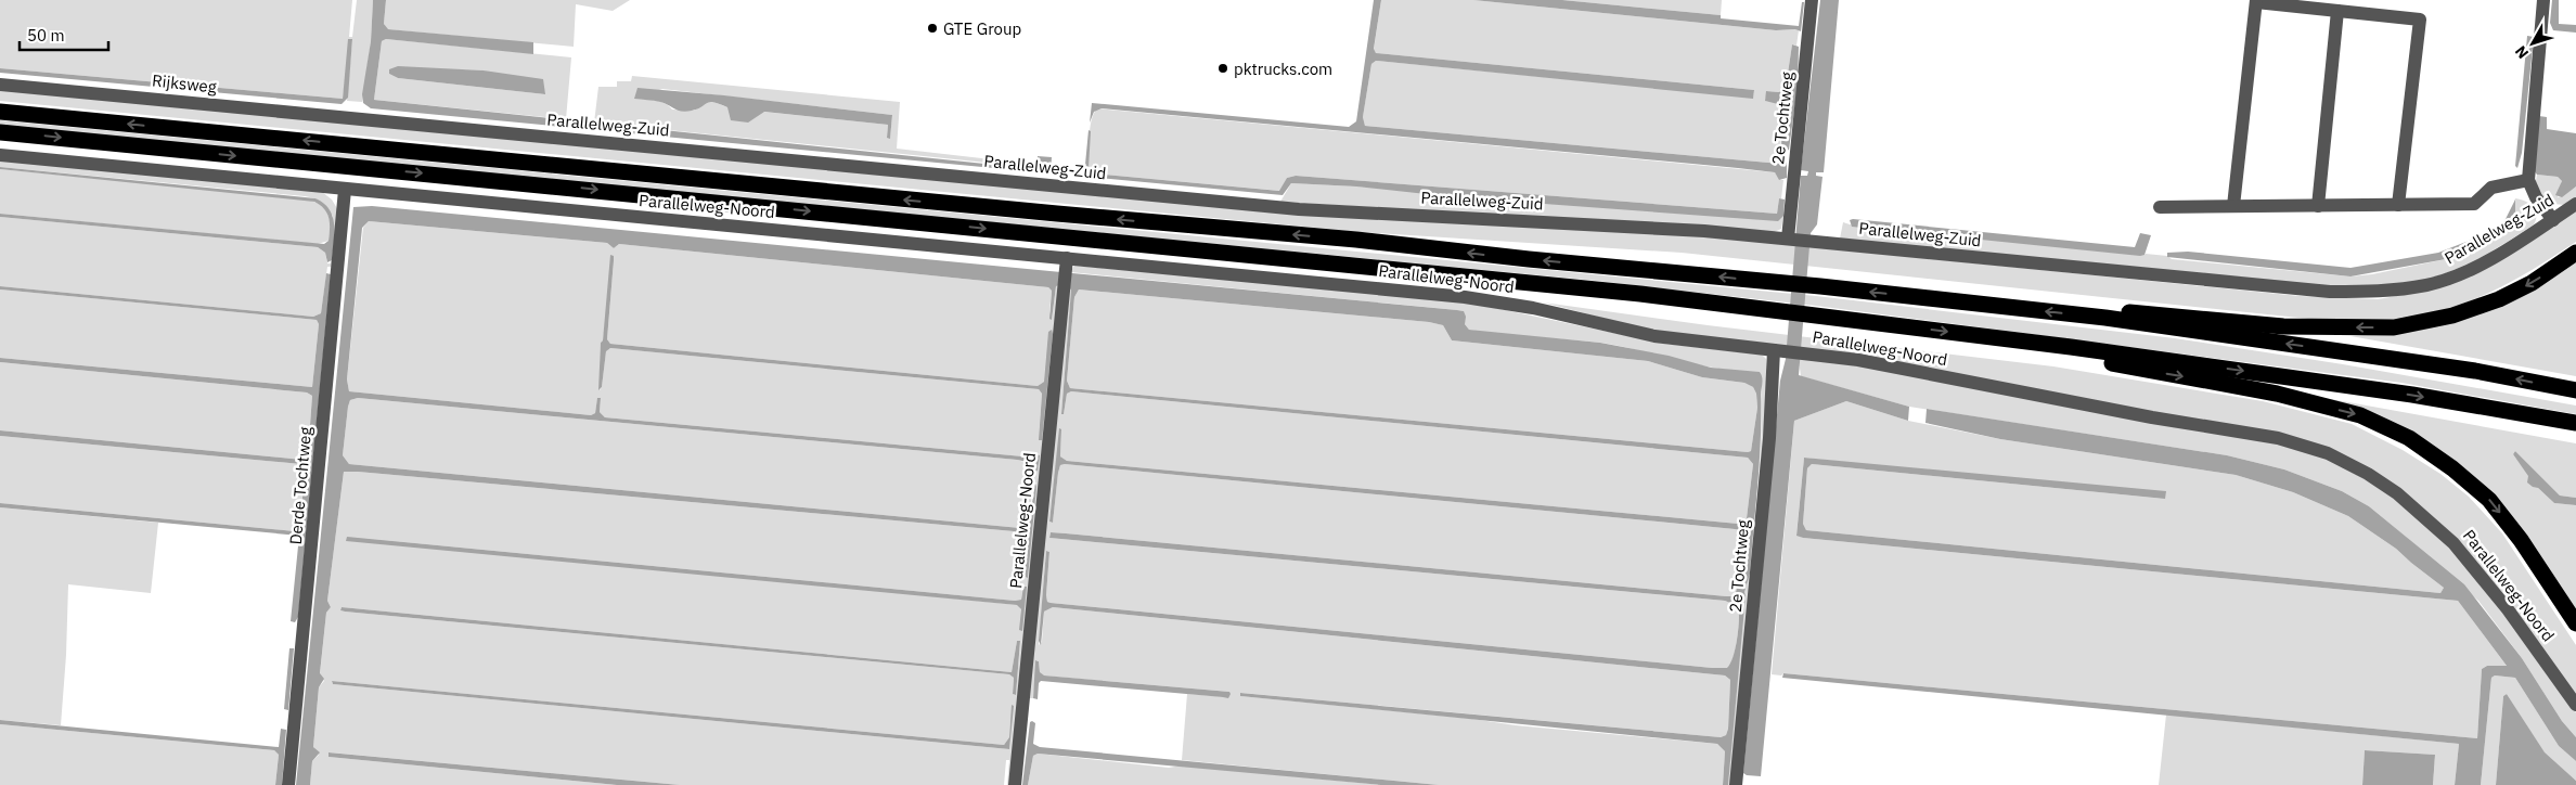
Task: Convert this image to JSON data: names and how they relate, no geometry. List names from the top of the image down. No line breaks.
{"streets":{"street":["Rijksweg","2e Tochtweg","Parallelweg-Zuid","Parallelweg-Noord","Derde Tochtweg"]},"crossings":[["Rijksweg","Parallelweg-Zuid"],["2e Tochtweg","Parallelweg-Zuid"],["2e Tochtweg","Parallelweg-Noord"],["Parallelweg-Noord","Derde Tochtweg"]],"places":["GTE Group","pktrucks.com"],"scale_bar":"50 m","north":"bottom left"}
